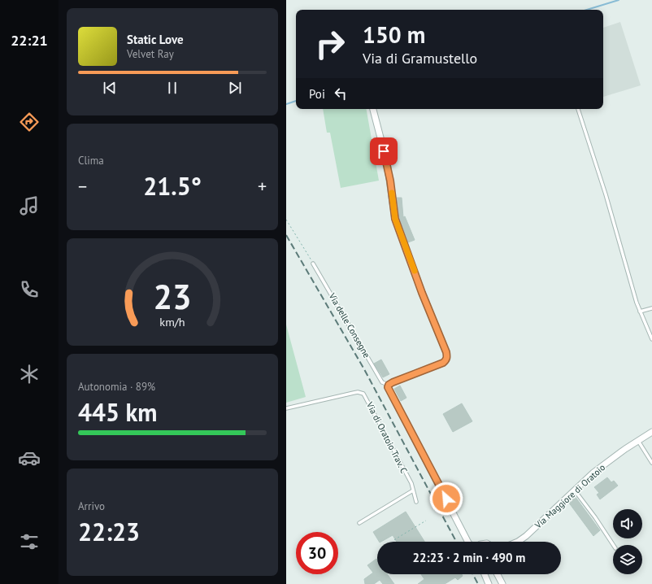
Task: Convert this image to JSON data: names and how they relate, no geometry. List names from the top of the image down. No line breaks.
{"streets":{"street":["Via Maggiore di Oratoio"],"lane":["Via delle Consegne","Via di Oratoio Trav. C"]},"page":{"tabs":"22:21","turn":["150 m","Via di Gramustello"],"song":["Static Love","Velvet Ray"],"then":"Poi","tile":["Clima",["Autonomia · 89%","445 km"],["Arrivo","22:23"]],"heat":["−","21.5°","+"],"limit":"30","trip":"22:23 · 2 min · 490 m","gauge":["23","km/h"]}}
